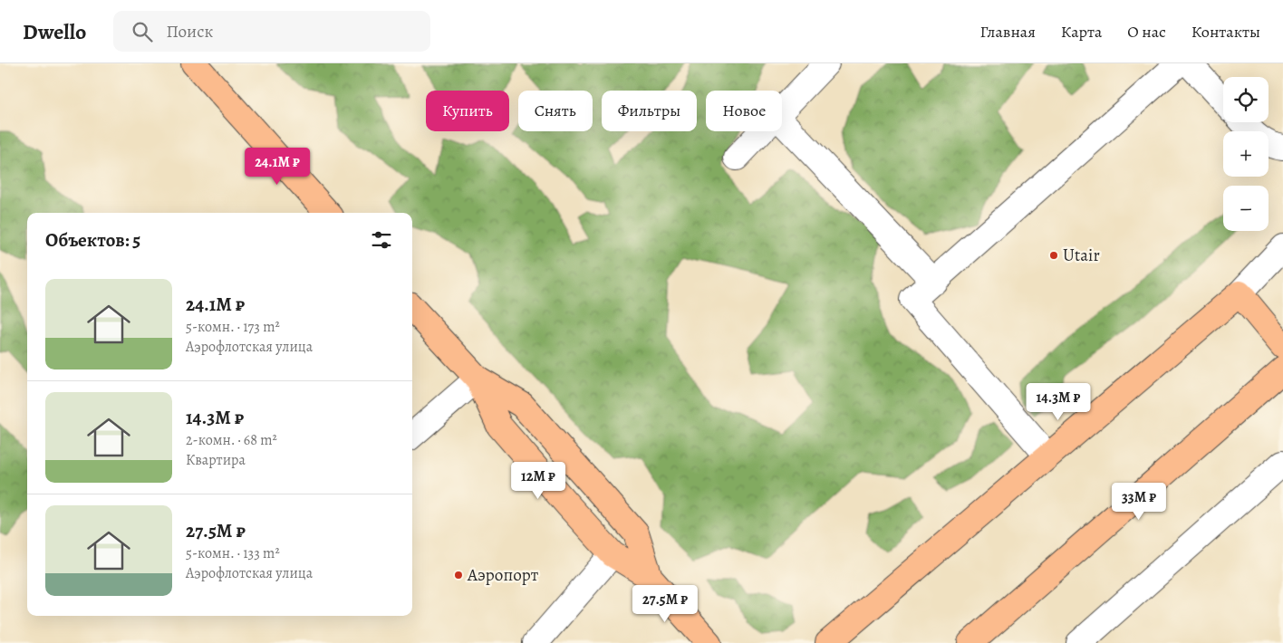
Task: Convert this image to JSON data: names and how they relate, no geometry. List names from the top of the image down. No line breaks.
{"places":["Utair","Аэропорт"],"page":{"header":"Dwello","search":"Поиск","nav":["Главная","Карта","О нас","Контакты"],"map_buttons":["+","−"],"chip":["Купить","Снять","Фильтры","Новое"],"price":["24.1M ₽","14.3M ₽","12M ₽","33M ₽","27.5M ₽"],"heading":"Объектов: 5","list":[{"name":"24.1M ₽","note":"5-комн. · 173 m² · Аэрофлотская улица"},{"name":"14.3M ₽","note":"2-комн. · 68 m² · Квартира"},{"name":"27.5M ₽","note":"5-комн. · 133 m² · Аэрофлотская улица"}]}}
